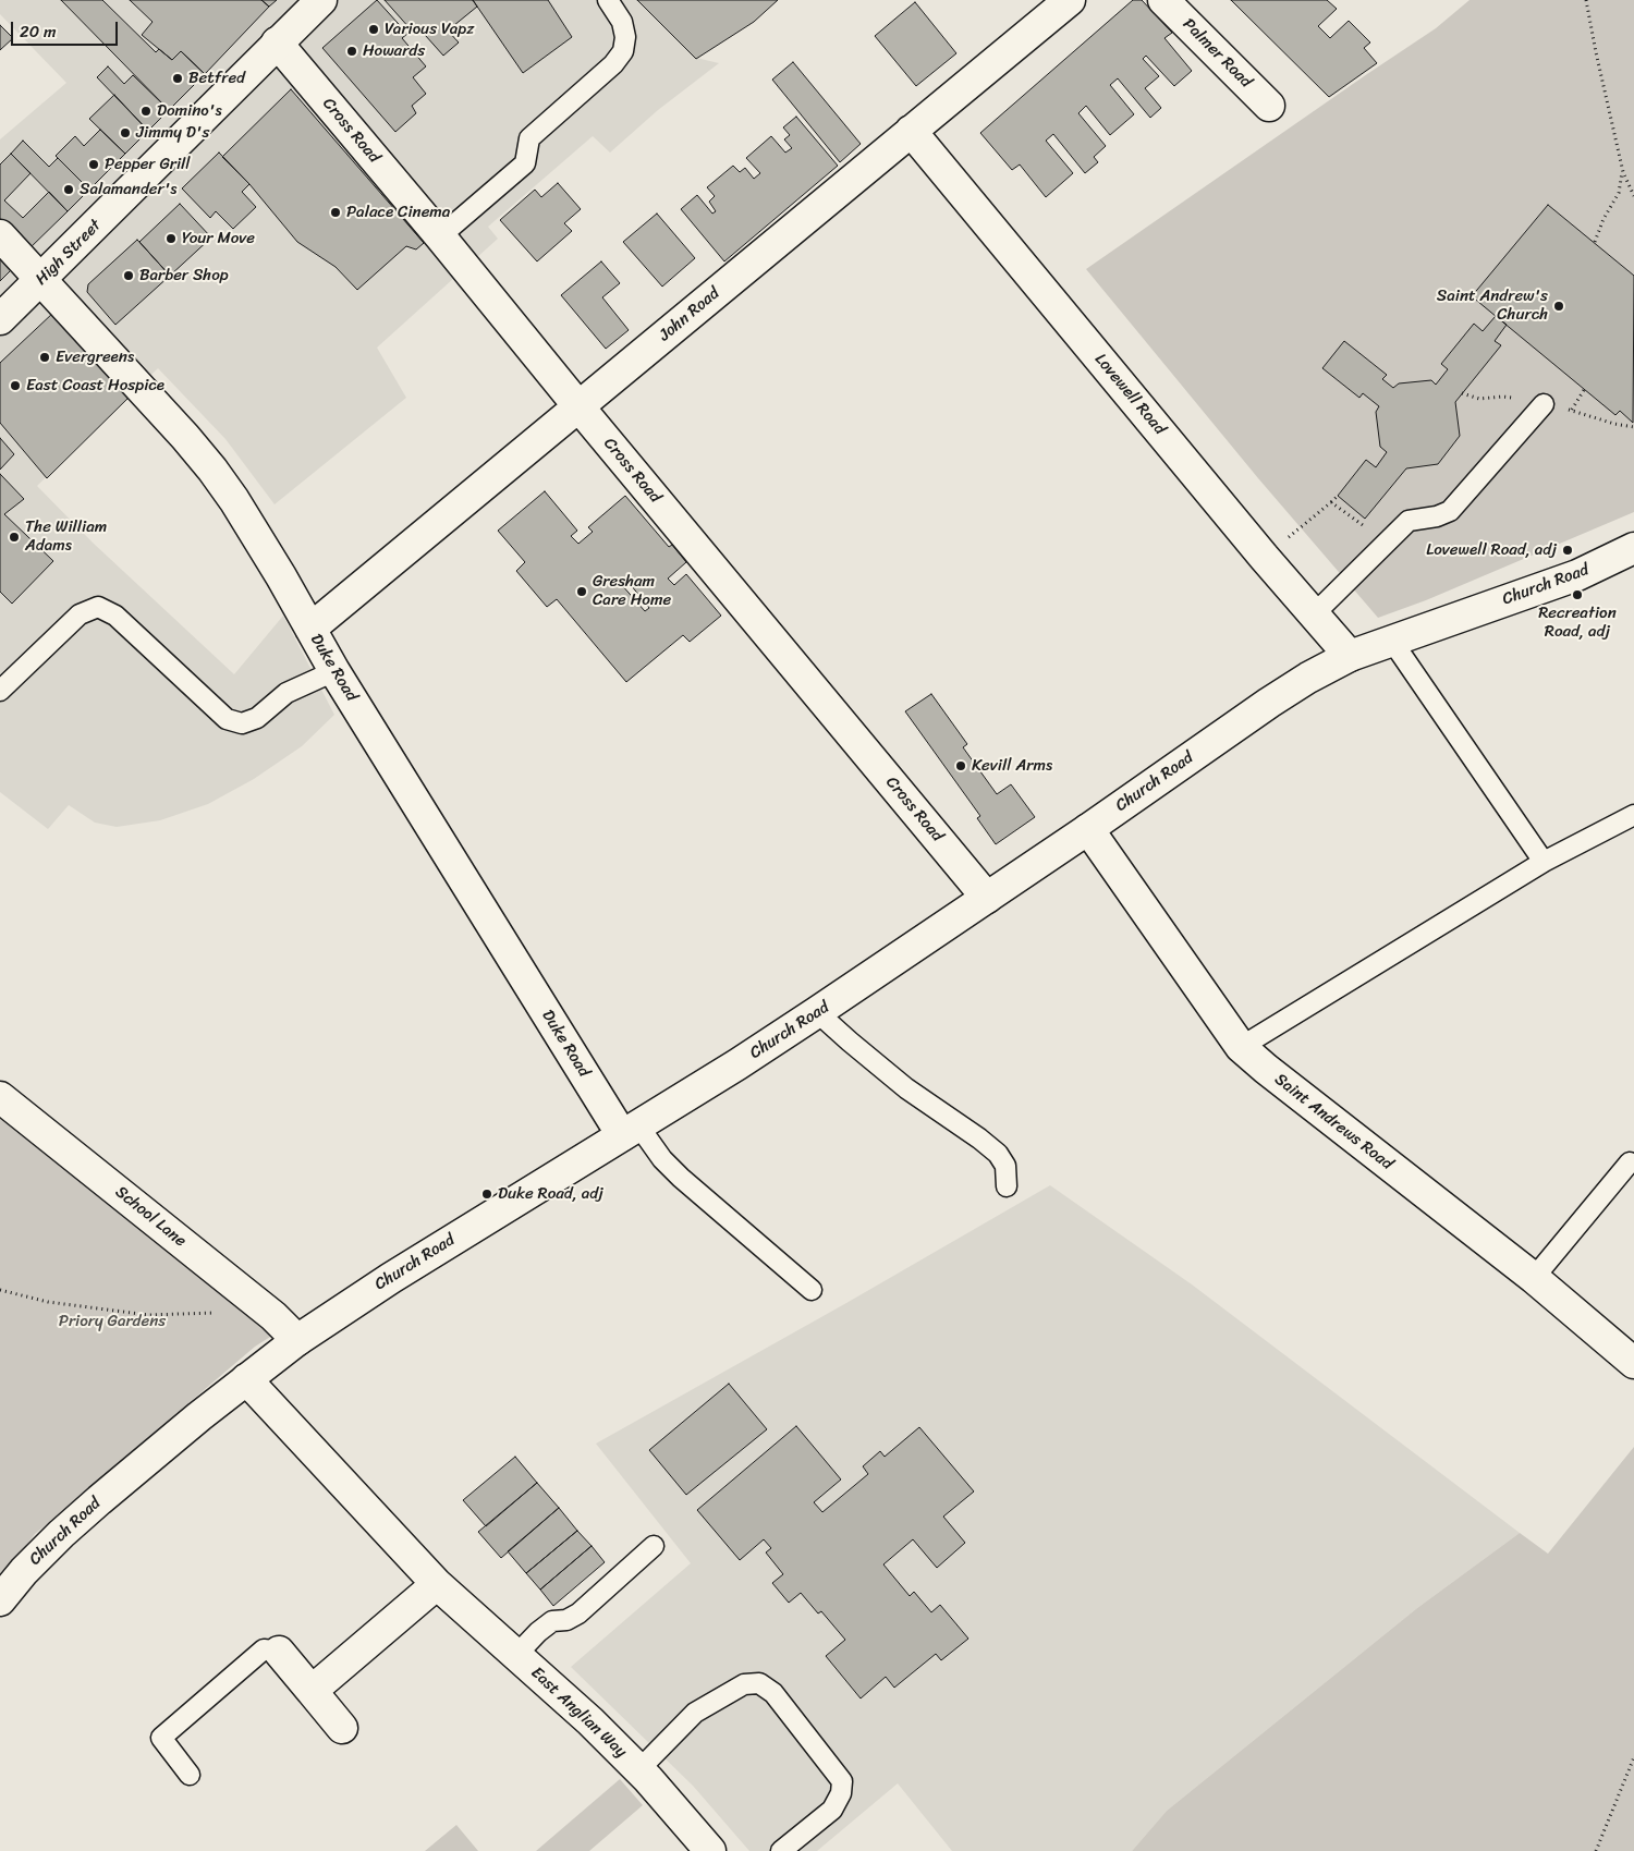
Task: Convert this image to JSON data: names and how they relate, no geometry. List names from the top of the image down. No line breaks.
{"streets":{"street":["Palmer Road","Cross Road","High Street","John Road","Lovewell Road","Church Road","Duke Road","Saint Andrews Road","School Lane","East Anglian Way"]},"crossings":[["Cross Road","High Street"],["Cross Road","John Road"],["Cross Road","Church Road"],["High Street","Duke Road"],["John Road","Lovewell Road"],["John Road","Duke Road"],["Lovewell Road","Church Road"],["Church Road","Duke Road"],["Church Road","Saint Andrews Road"],["Church Road","School Lane"],["Church Road","East Anglian Way"]],"parks":["Priory Gardens"],"places":["Various Vapz","Howards","Betfred","Domino's","Jimmy D's","Pepper Grill","Salamander's","Palace Cinema","Your Move","Barber Shop","Saint Andrew's Church","Evergreens","East Coast Hospice","The William Adams","Lovewell Road, adj","Gresham Care Home","Recreation Road, adj","Kevill Arms","Duke Road, adj"],"scale_bar":"20 m"}
